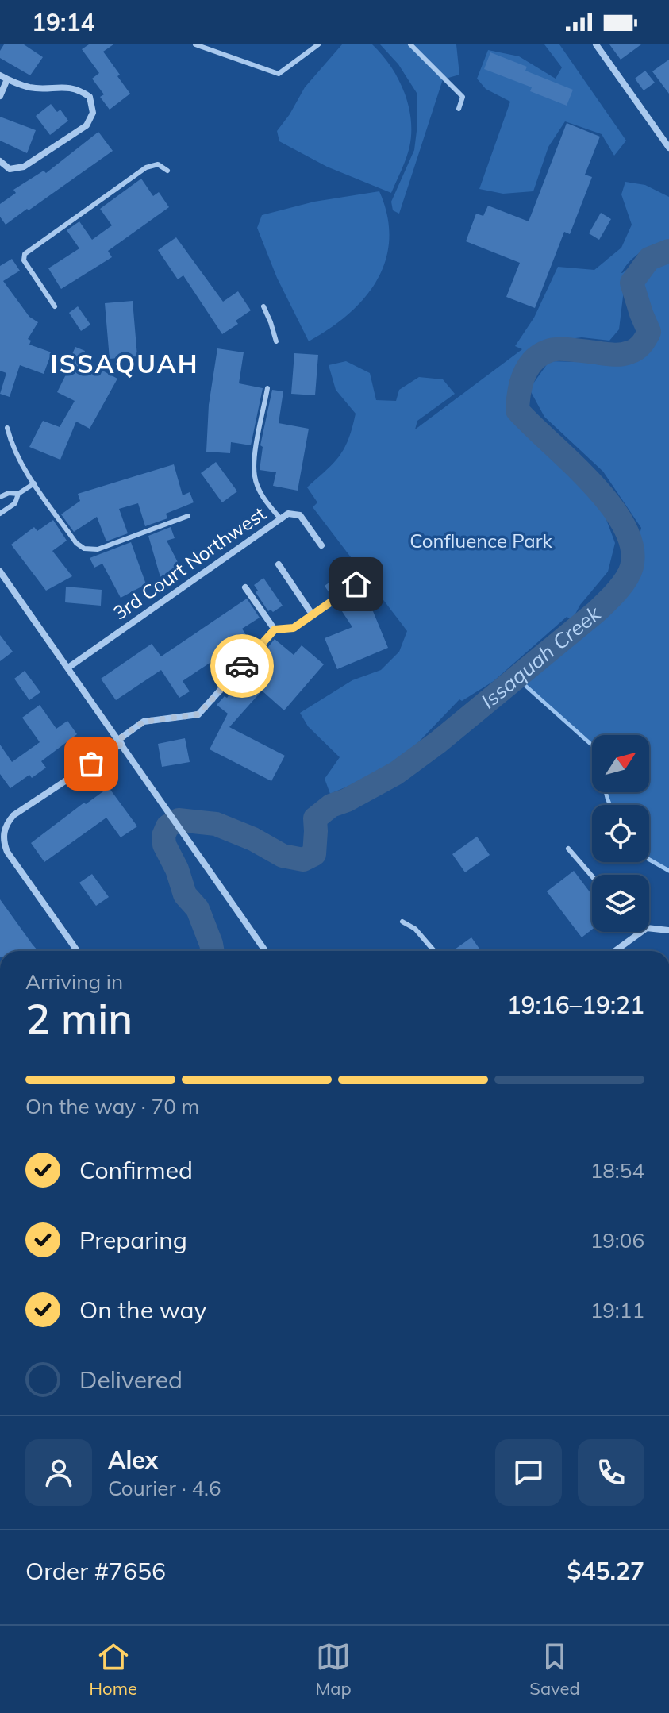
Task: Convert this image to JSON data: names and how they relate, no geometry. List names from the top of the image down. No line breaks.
{"streets":{"street":["3rd Court Northwest"]},"districts":["ISSAQUAH"],"water":["Issaquah Creek"],"parks":["Confluence Park"],"north":"top right","page":{"status":"19:14","heading":["2 min","Arriving in","19:16–19:21"],"panel":["Alex","Courier · 4.6","Order #7656","$45.27"],"bar":"On the way · 70 m","list":[["Confirmed","18:54"],["Preparing","19:06"],["On the way","19:11"],"Delivered"],"tabs":["Home","Map","Saved"]}}
